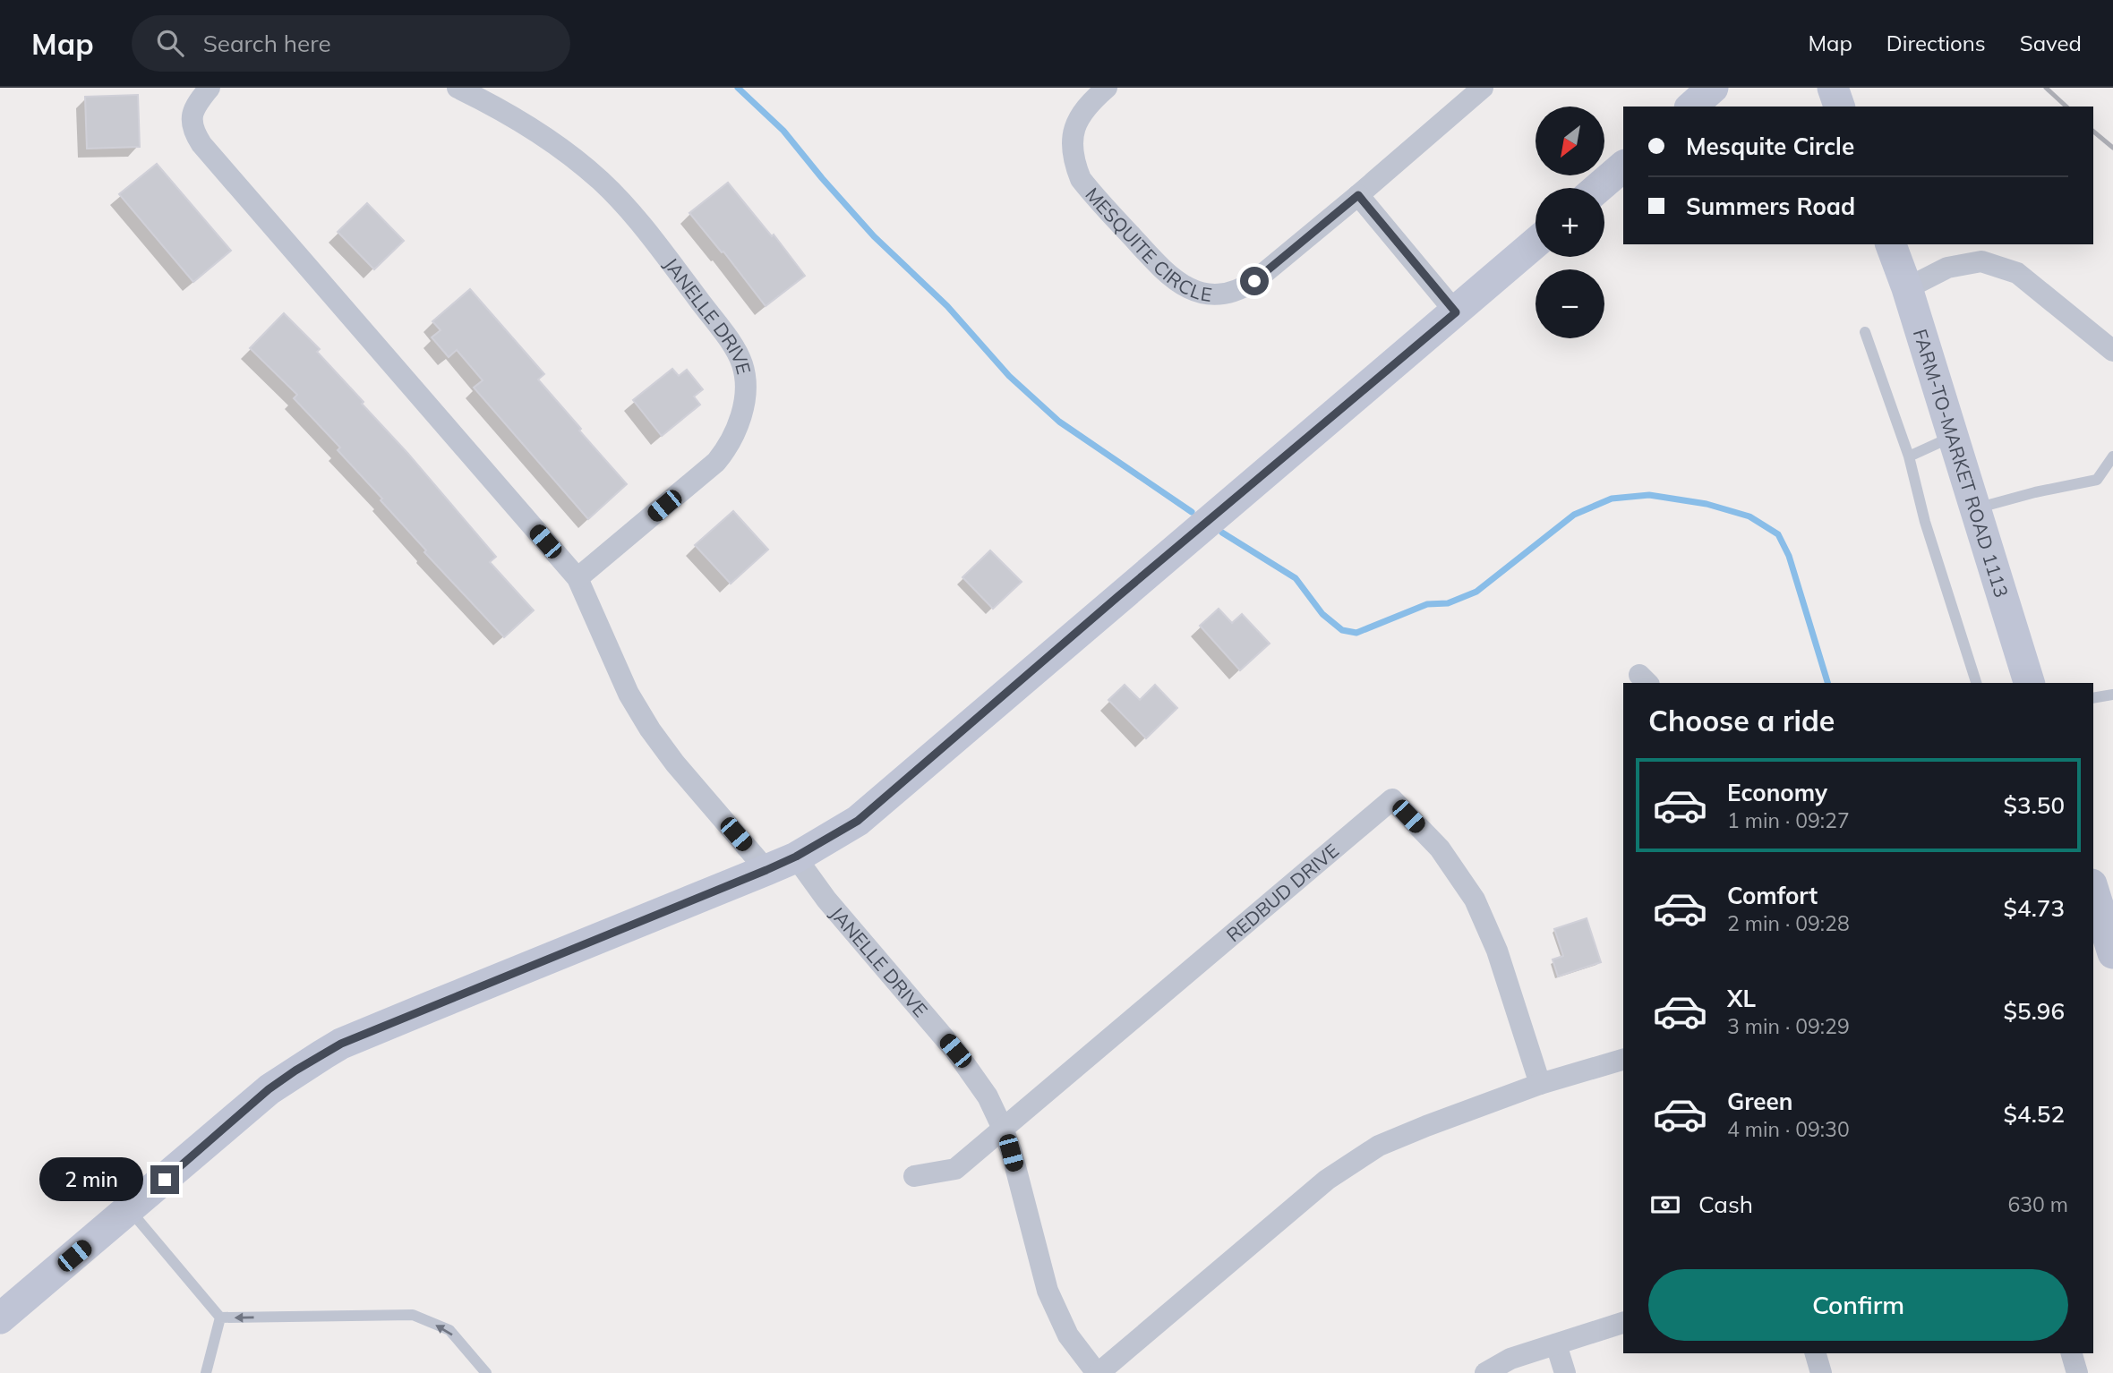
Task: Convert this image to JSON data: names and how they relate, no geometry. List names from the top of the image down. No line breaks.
{"streets":{"street":["MESQUITE CIRCLE","JANELLE DRIVE","FARM-TO-MARKET ROAD 1113","REDBUD DRIVE"]},"crossings":[["JANELLE DRIVE","REDBUD DRIVE"]],"north":"bottom left","page":{"header":"Map","search":"Search here","nav":["Map","Directions","Saved"],"map_buttons":["+","−"],"banner":["Mesquite Circle","Summers Road"],"heading":"Choose a ride","list":[{"name":"Economy","note":"1 min · 09:27","value":"$3.50"},{"name":"Comfort","note":"2 min · 09:28","value":"$4.73"},{"name":"XL","note":"3 min · 09:29","value":"$5.96"},{"name":"Green","note":"4 min · 09:30","value":"$4.52"}],"bubble":"2 min","pay":["Cash","630 m"],"buttons":"Confirm"}}
